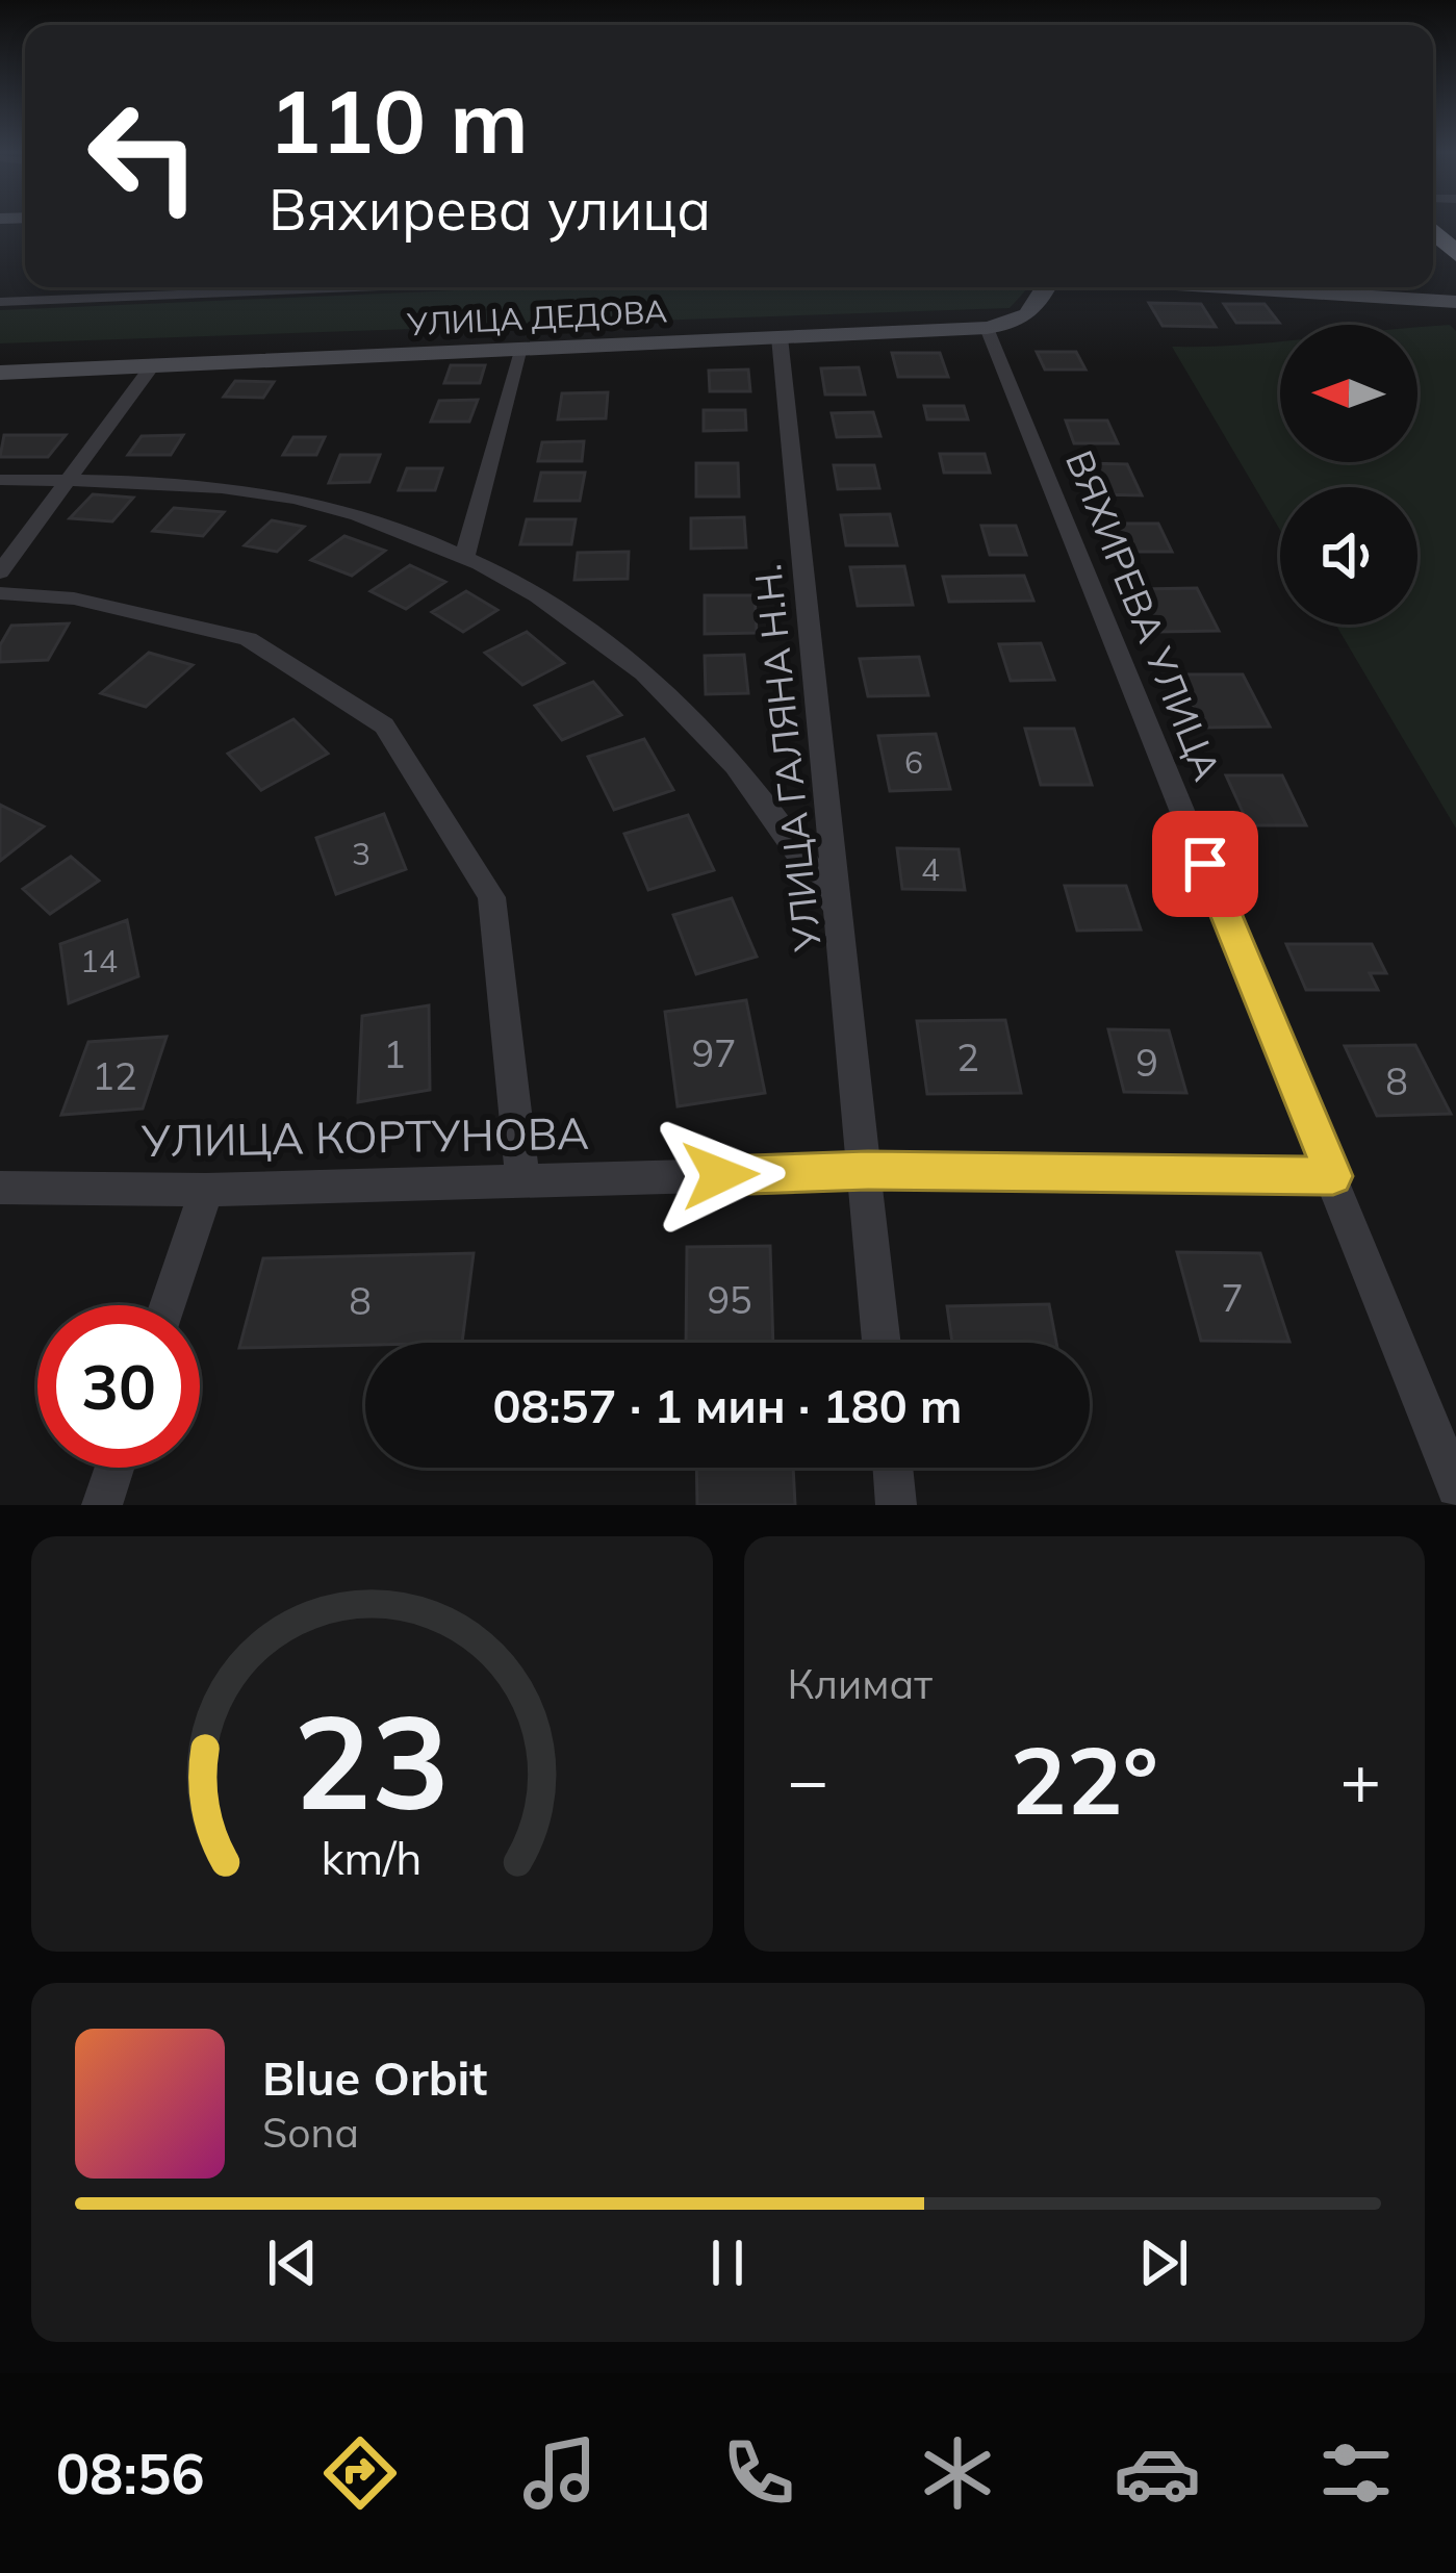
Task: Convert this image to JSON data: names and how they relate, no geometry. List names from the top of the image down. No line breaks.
{"streets":{"street":["УЛИЦА ДЕДОВА","ВЯХИРЕВА УЛИЦА","УЛИЦА ГАЛЯНА Н.Н.","УЛИЦА КОРТУНОВА"]},"crossings":[["УЛИЦА ДЕДОВА","ВЯХИРЕВА УЛИЦА"],["УЛИЦА ДЕДОВА","УЛИЦА ГАЛЯНА Н.Н."],["ВЯХИРЕВА УЛИЦА","УЛИЦА КОРТУНОВА"],["УЛИЦА ГАЛЯНА Н.Н.","УЛИЦА КОРТУНОВА"]],"house_numbers":["6","3","4","14","97","1","2","9","12","8","7","95","8"],"north":"left","page":{"turn":["110 m","Вяхирева улица"],"limit":"30","trip":"08:57 · 1 мин · 180 m","tile":"Климат","heat":["−","22°","+"],"song":["Blue Orbit","Sona"],"tabs":"08:56","gauge":["23","km/h"]}}
